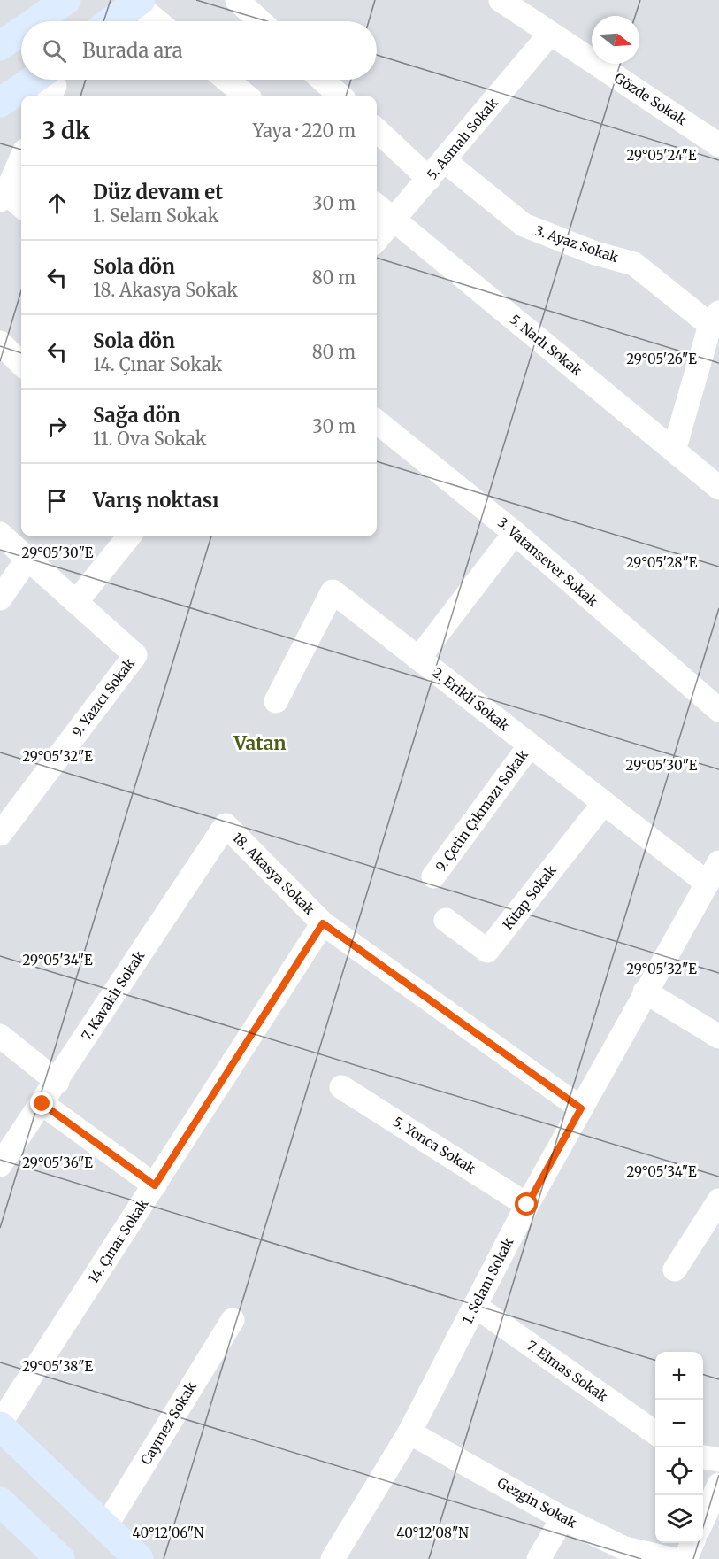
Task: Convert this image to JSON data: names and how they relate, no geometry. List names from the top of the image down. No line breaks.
{"streets":{"street":["Gözde Sokak","5. Asmalı Sokak","3. Ayaz Sokak","5. Narlı Sokak","3. Vatansever Sokak","9. Yazıcı Sokak","2. Erikli Sokak","9. Çetin Çıkmazı Sokak","18. Akasya Sokak","Kitap Sokak","7. Kavaklı Sokak","5. Yonca Sokak","14. Çınar Sokak","1. Selam Sokak","7. Elmas Sokak","Caymez Sokak","Gezgin Sokak"]},"crossings":[["Gözde Sokak","5. Asmalı Sokak"],["5. Asmalı Sokak","3. Ayaz Sokak"],["5. Asmalı Sokak","5. Narlı Sokak"],["2. Erikli Sokak","9. Çetin Çıkmazı Sokak"],["2. Erikli Sokak","Kitap Sokak"],["2. Erikli Sokak","1. Selam Sokak"],["18. Akasya Sokak","7. Kavaklı Sokak"],["18. Akasya Sokak","14. Çınar Sokak"],["18. Akasya Sokak","1. Selam Sokak"],["5. Yonca Sokak","1. Selam Sokak"],["1. Selam Sokak","7. Elmas Sokak"],["1. Selam Sokak","Gezgin Sokak"]],"districts":["Vatan"],"north":"right","page":{"search":"Burada ara","heading":["3 dk","Yaya · 220 m"],"list":[["Düz devam et","1. Selam Sokak","30 m"],["Sola dön","18. Akasya Sokak","80 m"],["Sola dön","14. Çınar Sokak","80 m"],["Sağa dön","11. Ova Sokak","30 m"],"Varış noktası"],"map_buttons":["+","−"]},"coordinates":["29°05'24\"E","29°05'26\"E","29°05'30\"E","29°05'28\"E","29°05'32\"E","29°05'34\"E","29°05'36\"E","29°05'38\"E","40°12'06\"N","40°12'08\"N"]}
